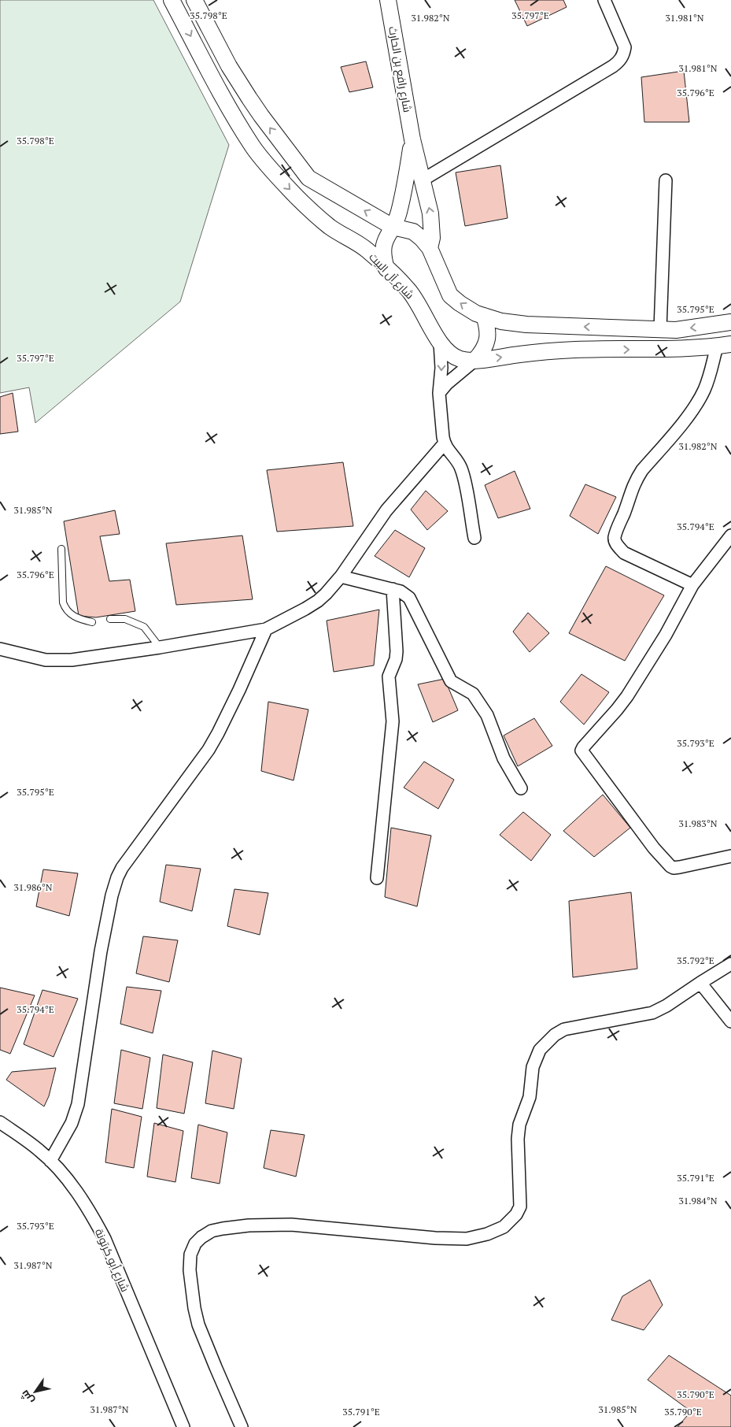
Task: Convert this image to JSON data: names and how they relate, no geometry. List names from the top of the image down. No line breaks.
{"streets":{"street":["شارع رافع بن الحارث","شارع آل البيت","شارع أبو كرتونة"]},"crossings":[["شارع رافع بن الحارث","شارع آل البيت"]],"north":"bottom left","coordinates":["35.798°E","35.797°E","31.982°N","31.981°N","35.796°E","35.795°E","31.985°N","35.794°E","35.793°E","31.983°N","31.986°N","35.792°E","35.791°E","31.984°N","31.987°N","35.790°E"]}
